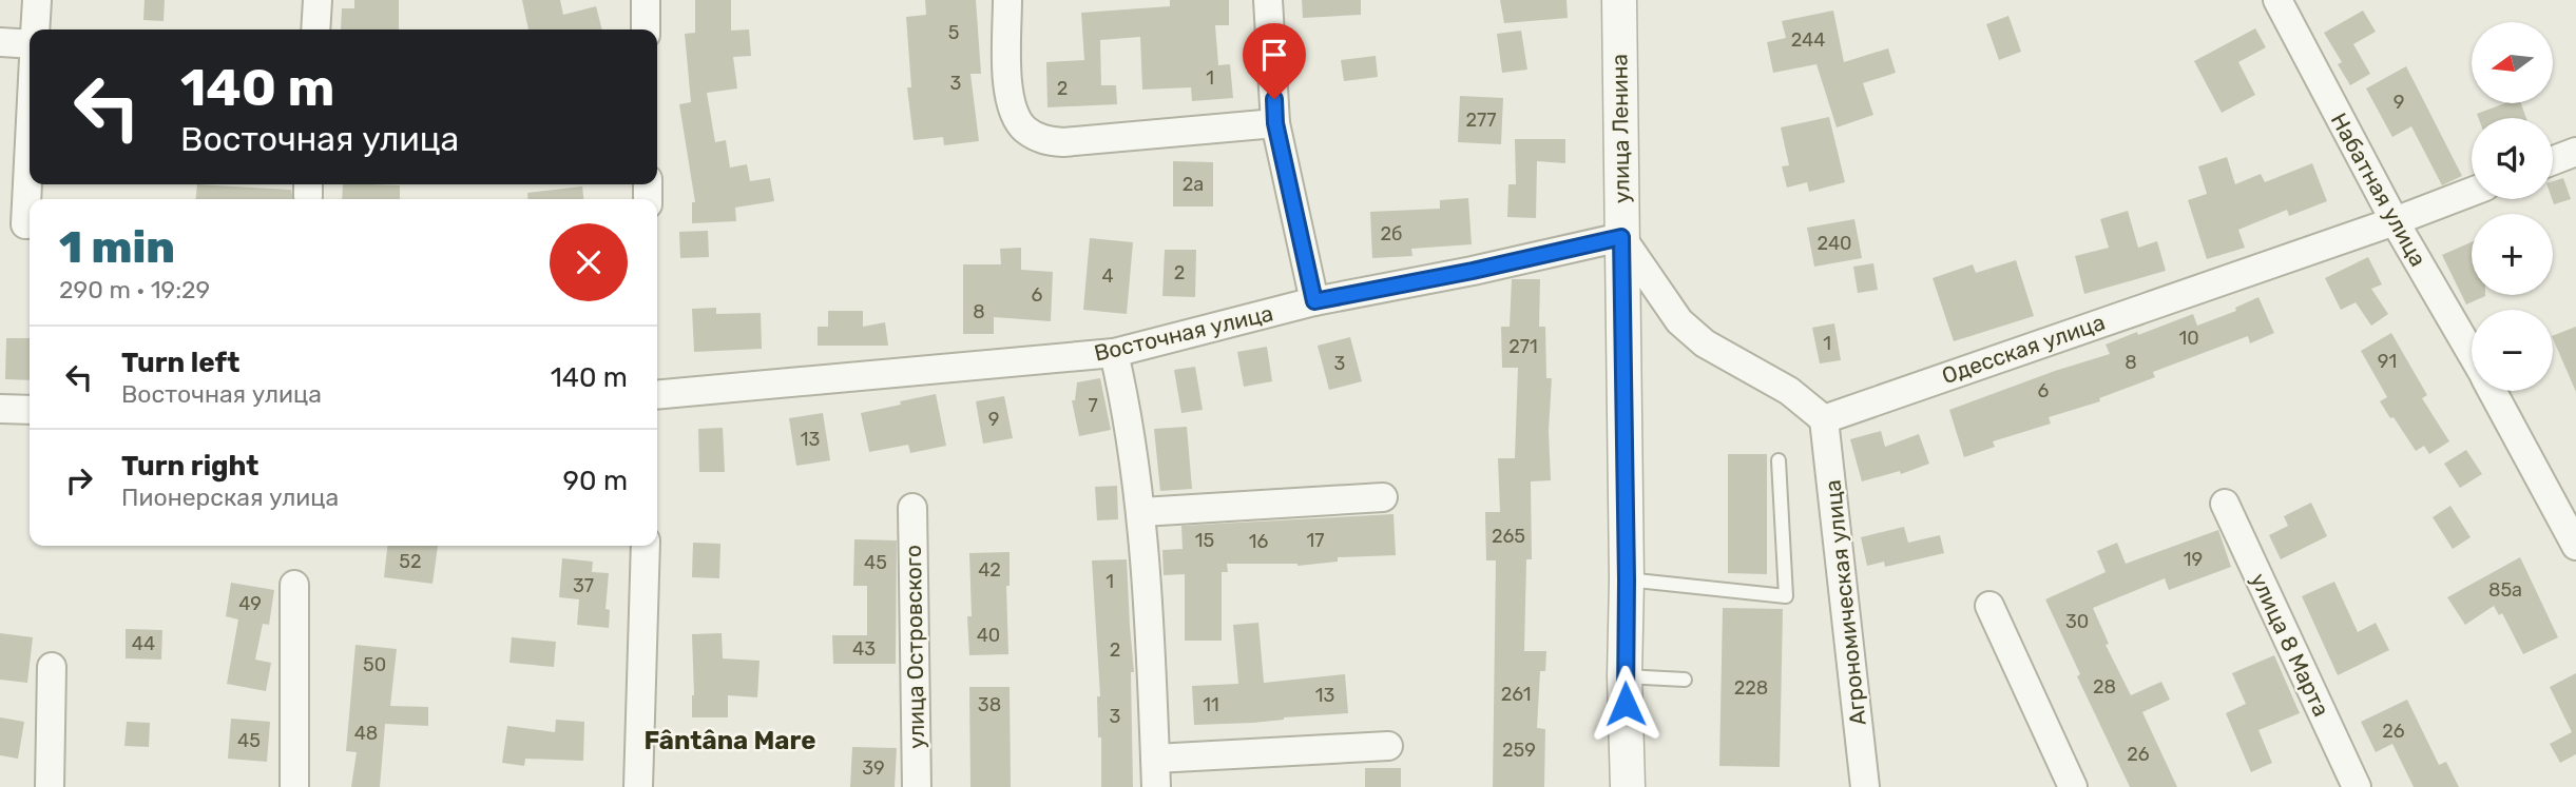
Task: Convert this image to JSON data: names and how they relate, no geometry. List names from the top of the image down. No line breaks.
{"streets":{"street":["улица Ленина","Набатная улица","Восточная улица","Одесская улица","Агрономическая улица","улица 8 Марта","улица Островского"]},"crossings":[["улица Ленина","Восточная улица"],["Набатная улица","Одесская улица"],["Одесская улица","Агрономическая улица"]],"districts":["Fântâna Mare"],"house_numbers":["5","244","1","3","2","9","277","2а","2б","240","2","4","6","8","10","1","271","91","8","3","6","7","9","13","265","15","17","16","19","52","45","42","1","37","85а","49","30","40","44","43","2","50","28","228","261","13","38","11","3","26","48","45","259","26","39"],"north":"left","page":{"map_buttons":["+","−"],"turn":["140 m","Восточная улица"],"heading":["1 min","290 m · 19:29"],"list":[{"name":"Turn left","note":"Восточная улица","value":"140 m"},{"name":"Turn right","note":"Пионерская улица","value":"90 m"}]}}
